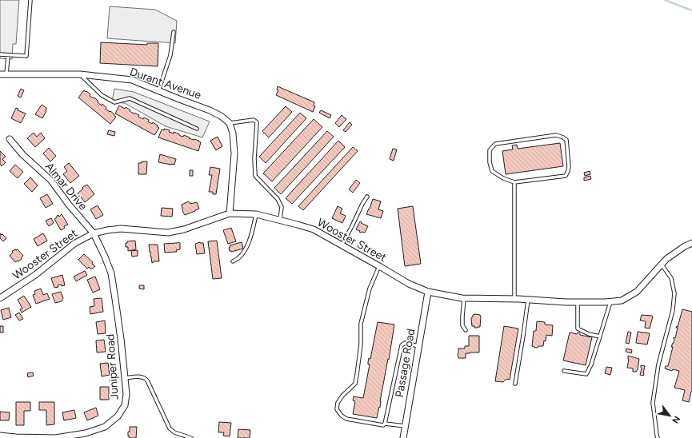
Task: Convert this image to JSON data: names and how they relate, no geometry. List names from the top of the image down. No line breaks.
{"streets":{"street":["Durant Avenue","Almar Drive","Wooster Street","Passage Road","Juniper Road"]},"crossings":[["Almar Drive","Wooster Street"],["Almar Drive","Juniper Road"],["Wooster Street","Passage Road"],["Wooster Street","Juniper Road"]],"north":"bottom right"}
